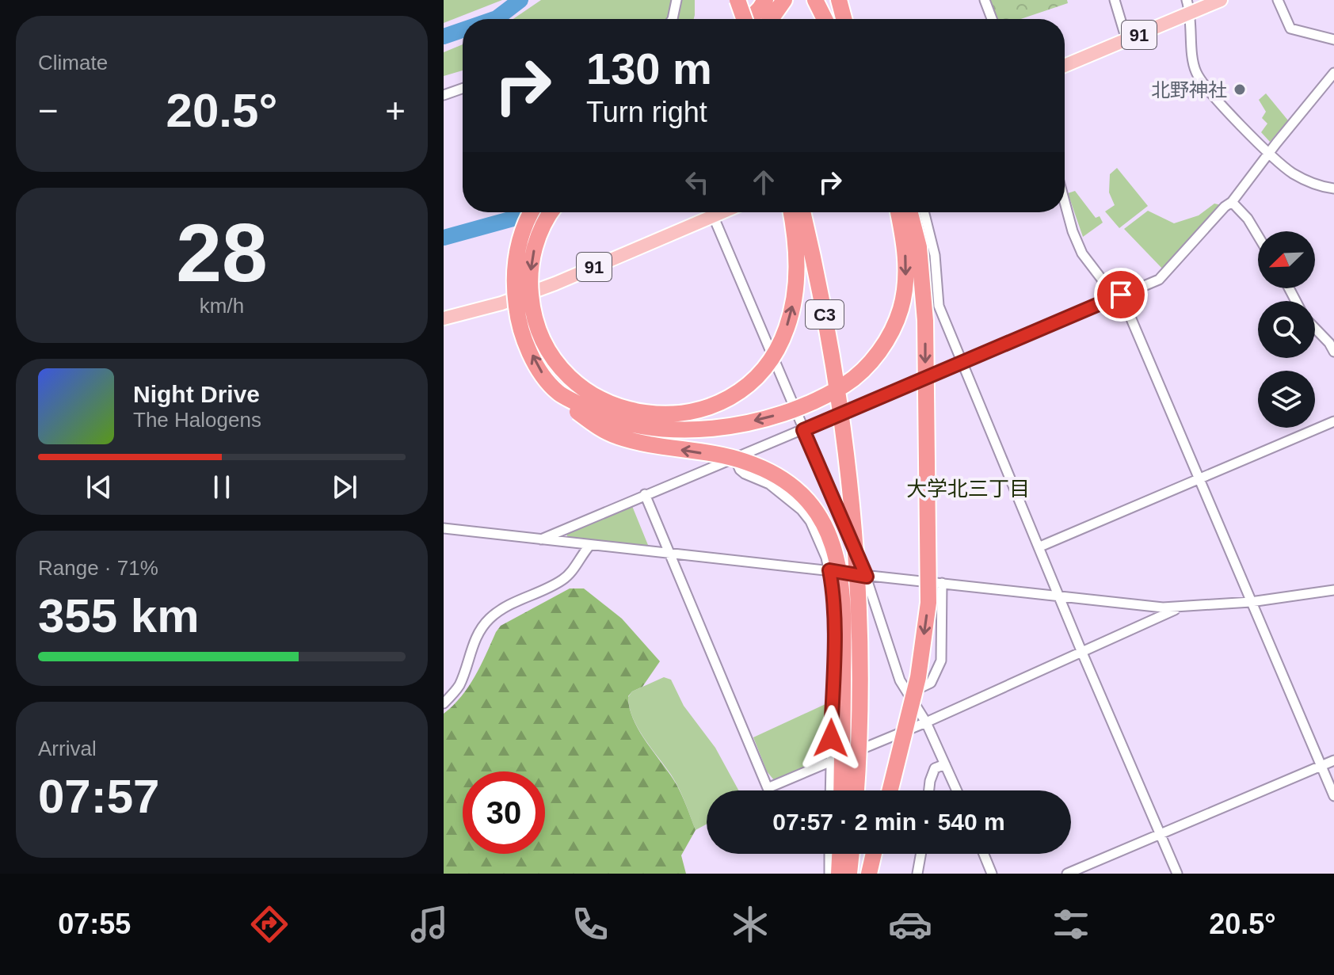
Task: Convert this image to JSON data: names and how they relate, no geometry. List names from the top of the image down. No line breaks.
{"streets":{"highway":["C3"],"main road":["91"]},"districts":["大学北三丁目"],"places":["北野神社"],"north":"bottom left","page":{"tile":["Climate",["28","km/h"],["Range · 71%","355 km"],["Arrival","07:57"]],"turn":["130 m","Turn right"],"heat":["−","20.5°","+"],"song":["Night Drive","The Halogens"],"limit":"30","trip":"07:57 · 2 min · 540 m","tabs":["07:55","20.5°"]}}
